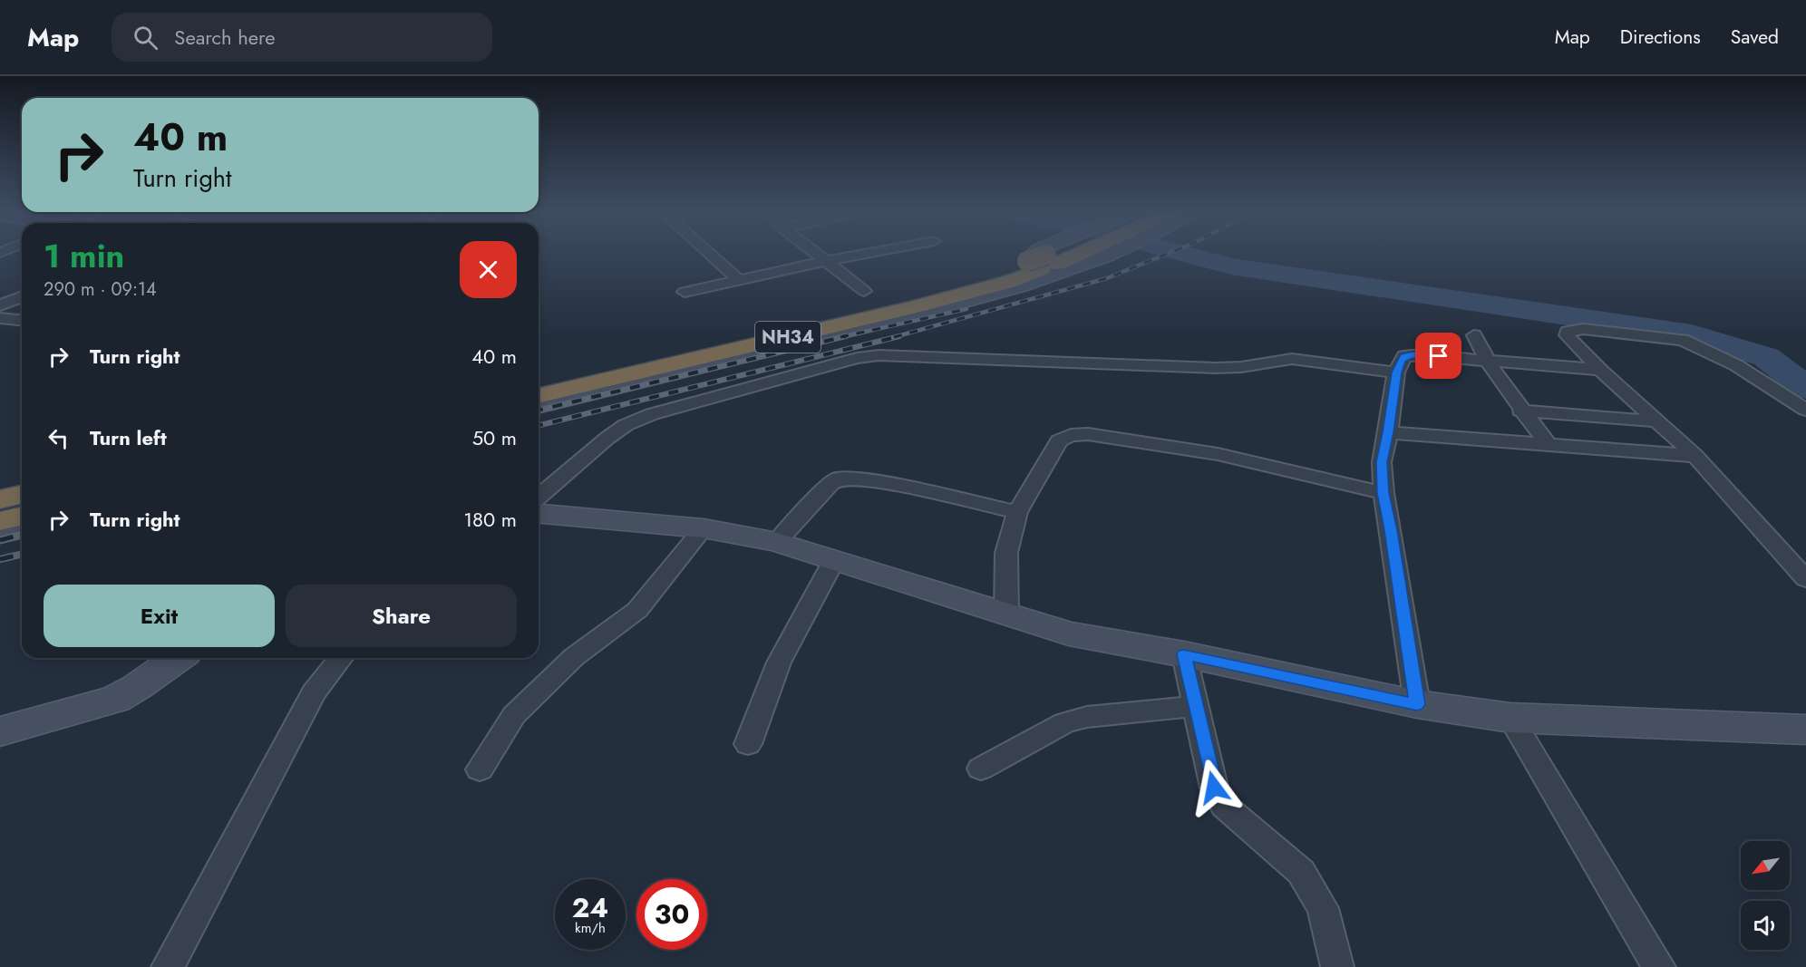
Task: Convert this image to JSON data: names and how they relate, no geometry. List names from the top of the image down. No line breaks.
{"streets":{"highway":["NH34"]},"north":"bottom left","page":{"header":"Map","search":"Search here","nav":["Map","Directions","Saved"],"turn":["40 m","Turn right"],"heading":["1 min","290 m · 09:14"],"list":[{"name":"Turn right","value":"40 m"},{"name":"Turn left","value":"50 m"},{"name":"Turn right","value":"180 m"}],"buttons":["Exit","Share"],"speed":"24 km/h","limit":"30"}}
